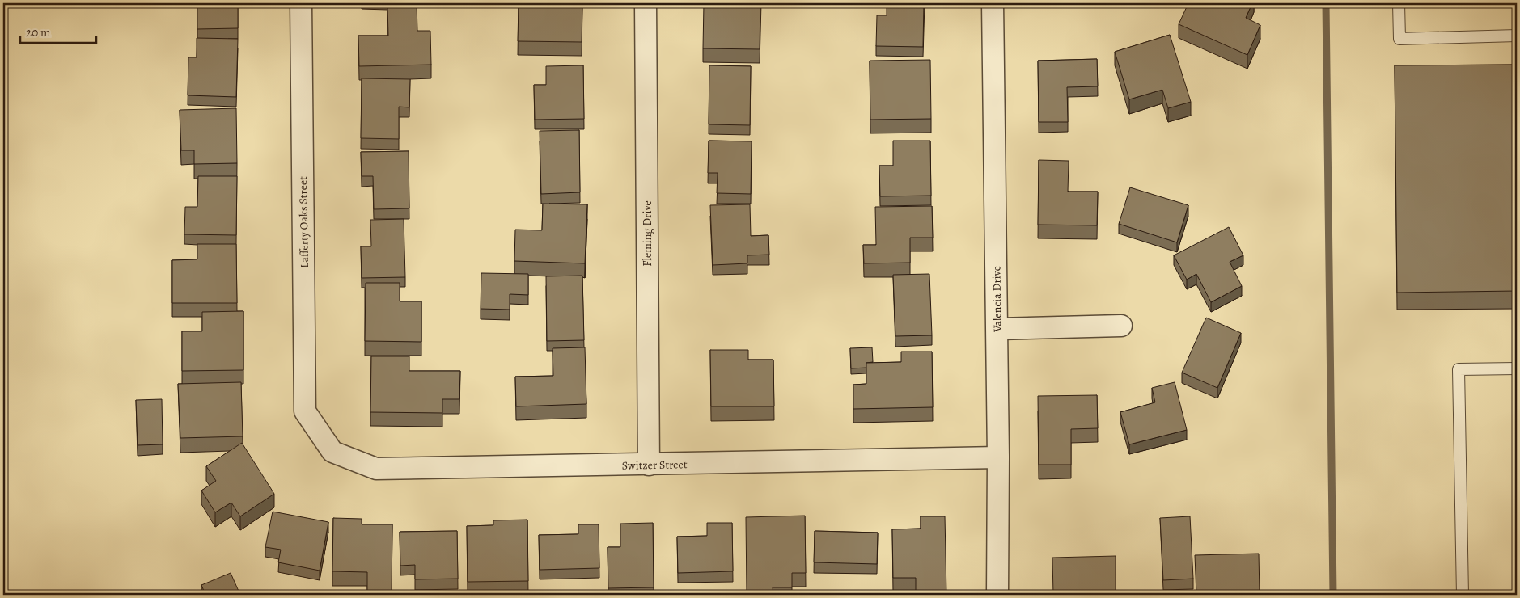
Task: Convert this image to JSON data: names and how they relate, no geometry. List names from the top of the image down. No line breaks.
{"streets":{"street":["Lafferty Oaks Street","Fleming Drive","Valencia Drive","Switzer Street"]},"crossings":[["Lafferty Oaks Street","Switzer Street"],["Fleming Drive","Switzer Street"],["Valencia Drive","Switzer Street"]],"scale_bar":"20 m"}
